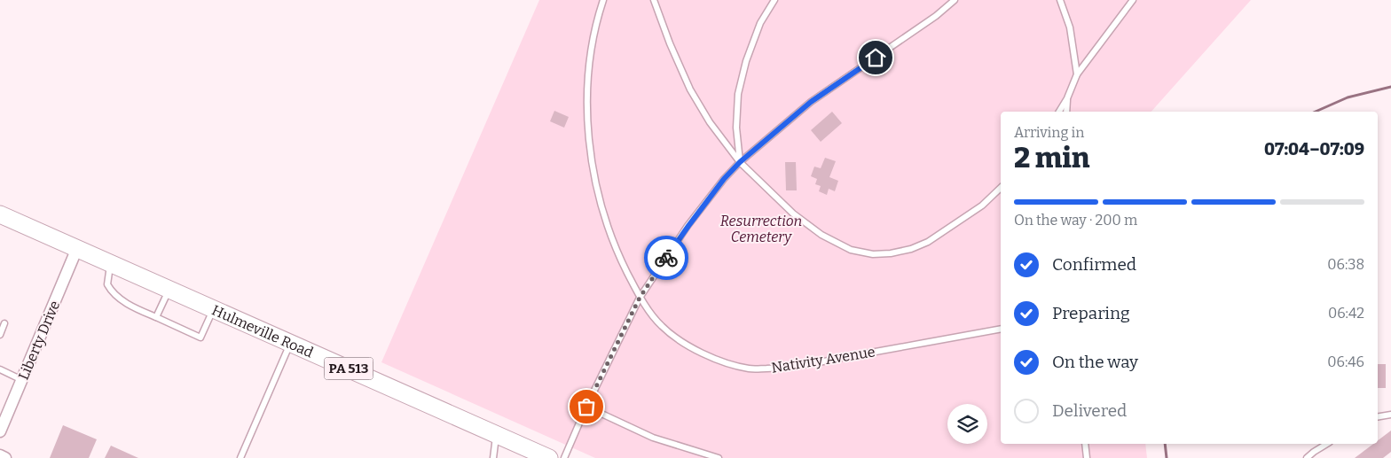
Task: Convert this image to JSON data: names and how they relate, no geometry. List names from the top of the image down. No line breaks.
{"streets":{"main road":["Hulmeville Road","PA 513"],"street":["Liberty Drive"],"lane":["Nativity Avenue"]},"crossings":[["Hulmeville Road","Liberty Drive"]],"parks":["Resurrection Cemetery"],"page":{"heading":["2 min","Arriving in","07:04–07:09"],"bar":"On the way · 200 m","list":[["Confirmed","06:38"],["Preparing","06:42"],["On the way","06:46"],"Delivered"]}}
